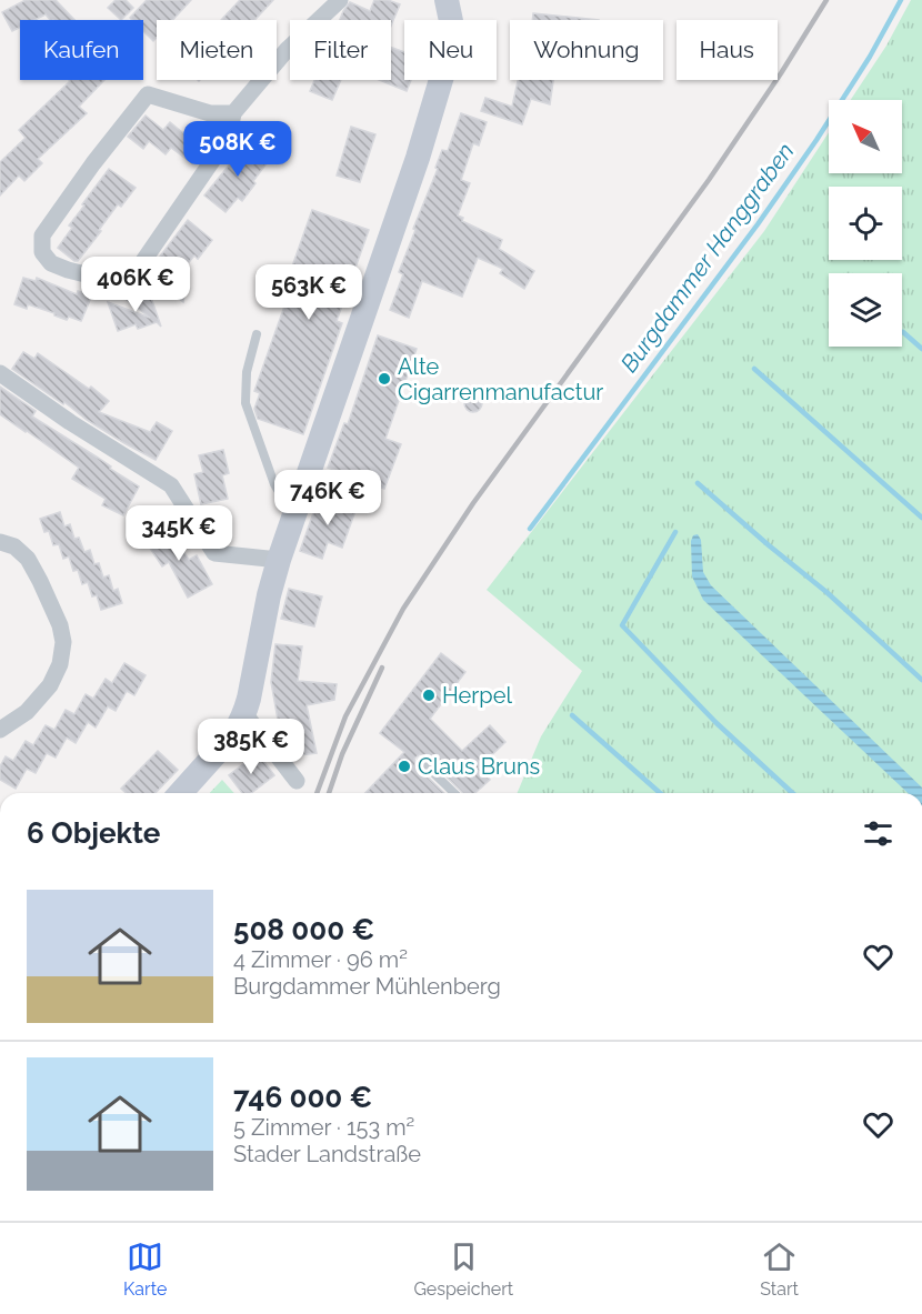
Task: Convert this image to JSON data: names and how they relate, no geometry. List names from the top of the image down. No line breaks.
{"water":["Burgdammer Hanggraben"],"places":["Alte Cigarrenmanufactur","Herpel","Claus Bruns"],"north":"top left","page":{"chip":["Kaufen","Mieten","Filter","Neu","Wohnung","Haus"],"price":["508K €","406K €","563K €","746K €","345K €","385K €"],"heading":"6 Objekte","list":[{"name":"508 000 €","note":"4 Zimmer · 96 m² · Burgdammer Mühlenberg"},{"name":"746 000 €","note":"5 Zimmer · 153 m² · Stader Landstraße"}],"tabs":["Karte","Gespeichert","Start"]}}
